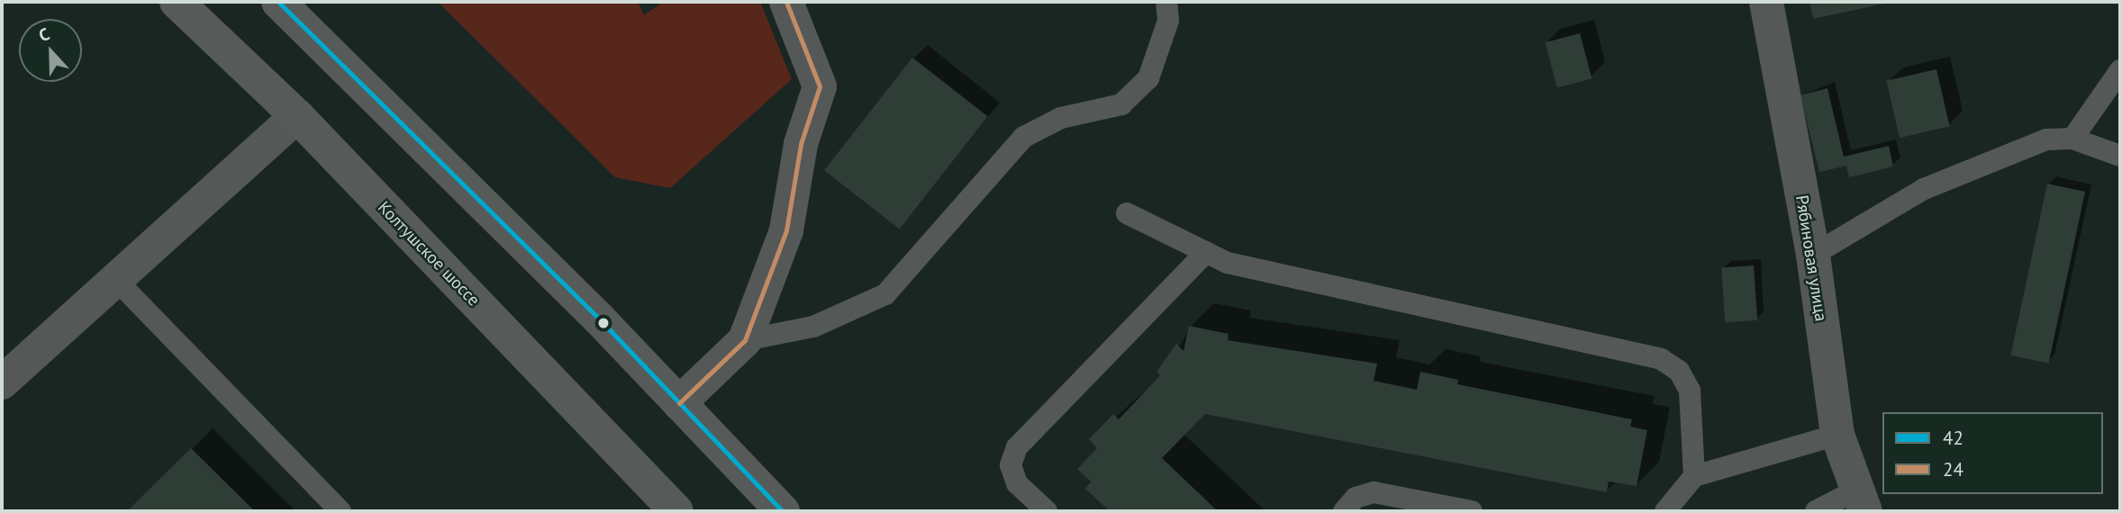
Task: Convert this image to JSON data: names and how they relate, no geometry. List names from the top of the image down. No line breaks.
{"streets":{"main road":["Колтушское шоссе"],"street":["Рябиновая улица"]},"lines":["transit line 42","transit line 24"],"legend":["42","24"],"north":"top"}
